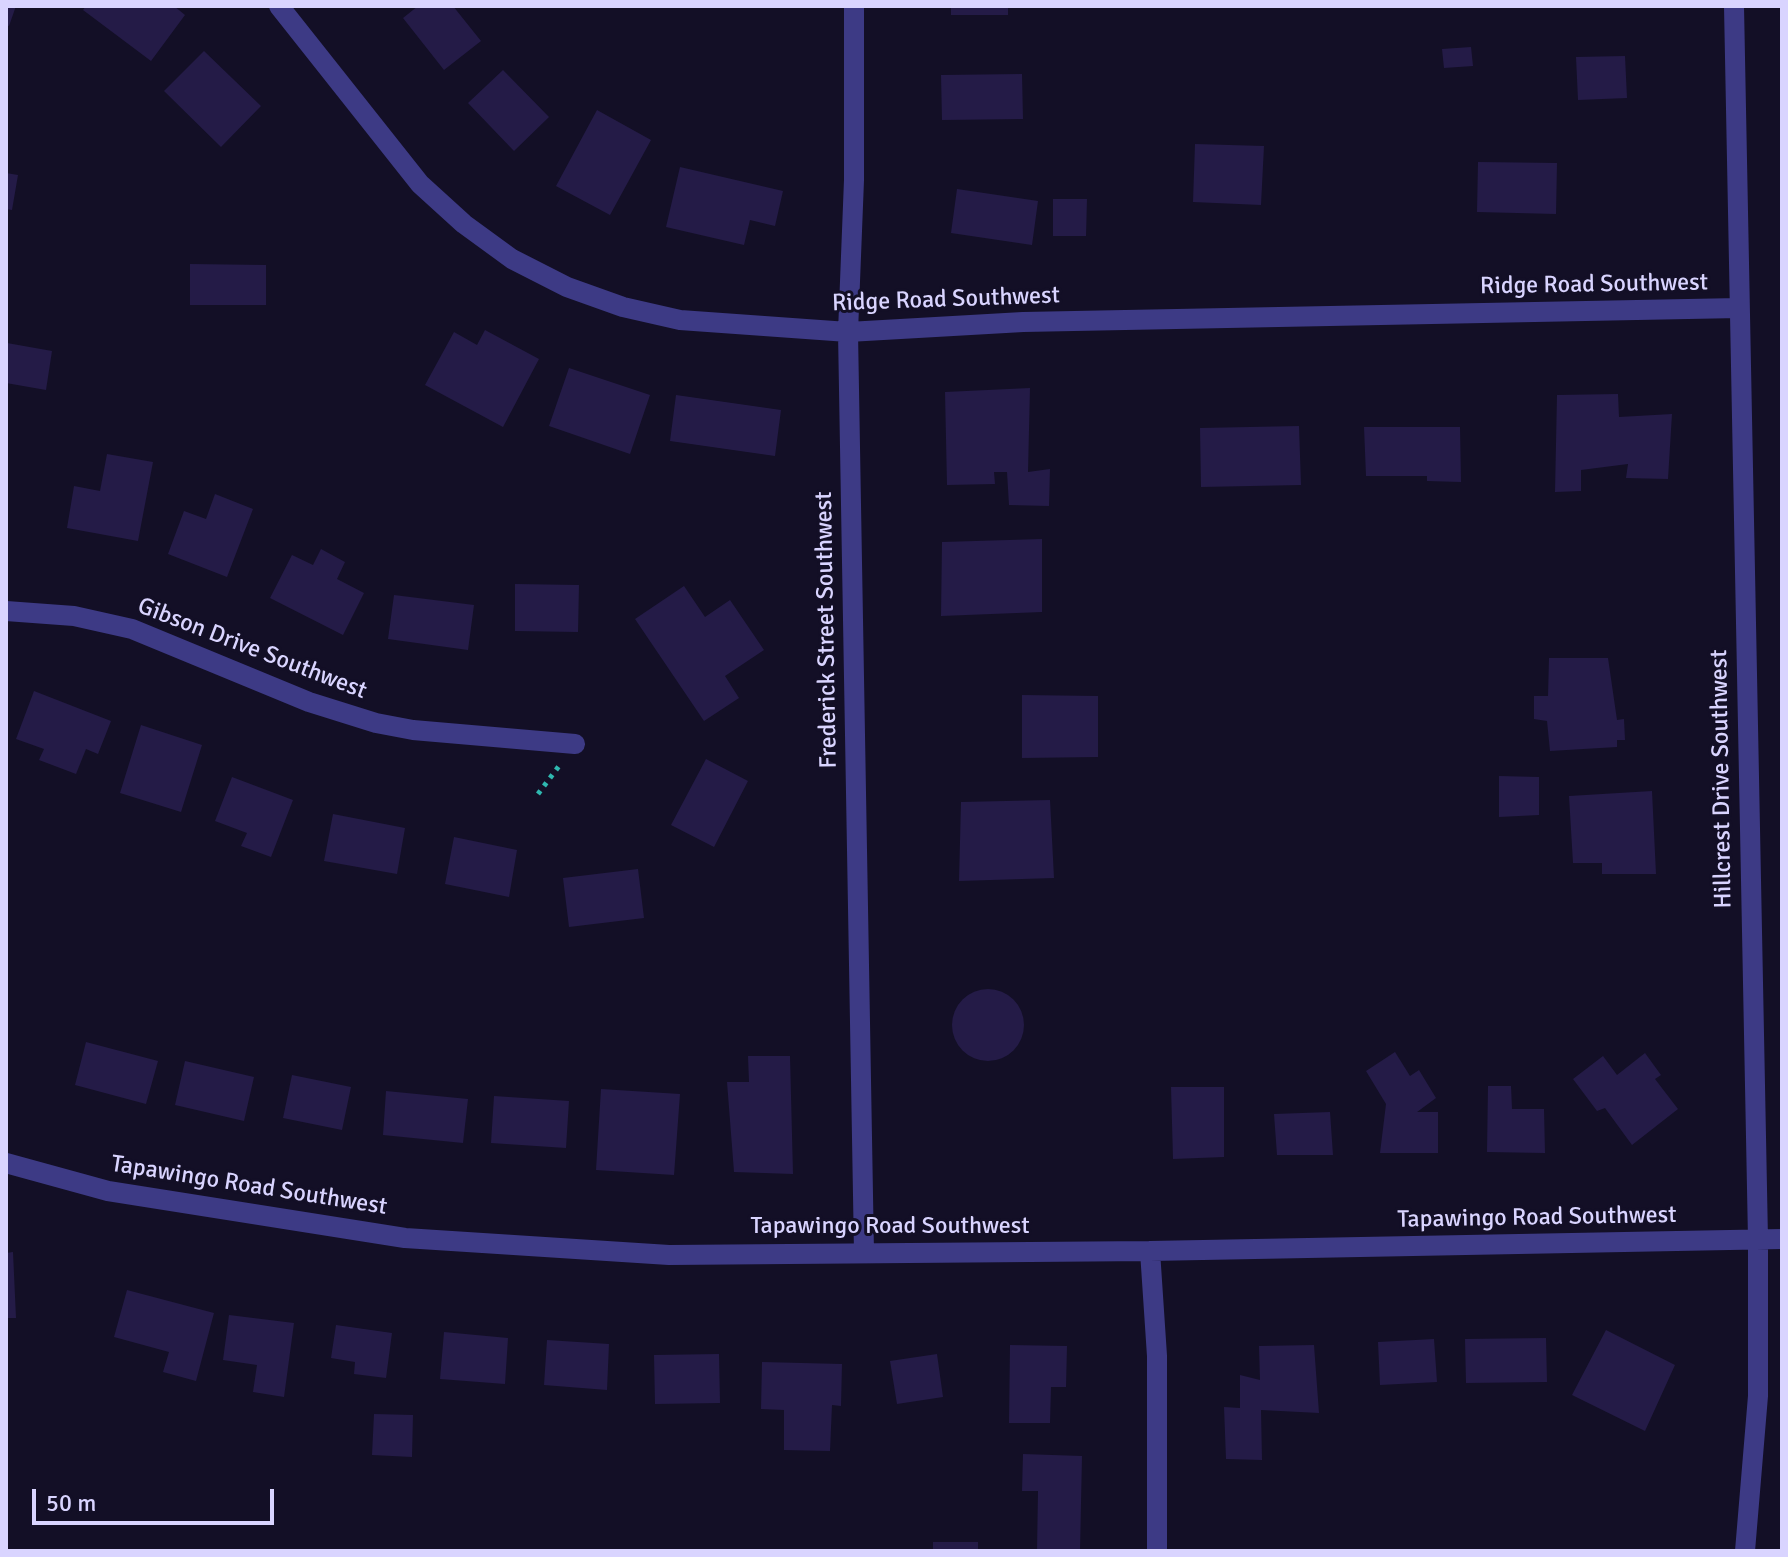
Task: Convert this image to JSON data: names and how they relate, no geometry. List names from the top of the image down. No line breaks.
{"streets":{"street":["Ridge Road Southwest","Frederick Street Southwest","Gibson Drive Southwest","Hillcrest Drive Southwest","Tapawingo Road Southwest"]},"crossings":[["Ridge Road Southwest","Frederick Street Southwest"],["Ridge Road Southwest","Hillcrest Drive Southwest"],["Frederick Street Southwest","Tapawingo Road Southwest"],["Hillcrest Drive Southwest","Tapawingo Road Southwest"]],"scale_bar":"50 m"}
